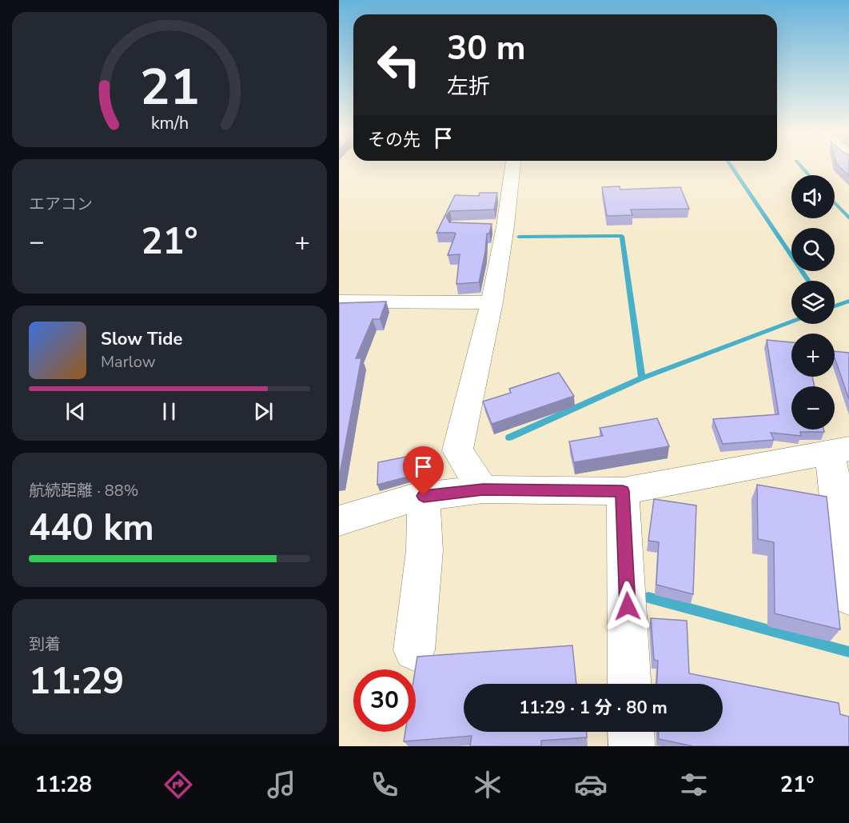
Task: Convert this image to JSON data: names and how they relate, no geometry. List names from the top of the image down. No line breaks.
{"page":{"turn":["30 m","左折"],"then":"その先","tile":["エアコン",["航続距離 · 88%","440 km"],["到着","11:29"]],"map_buttons":["+","−"],"heat":["−","21°","+"],"song":["Slow Tide","Marlow"],"limit":"30","trip":"11:29 · 1 分 · 80 m","tabs":["11:28","21°"],"gauge":["21","km/h"]}}
